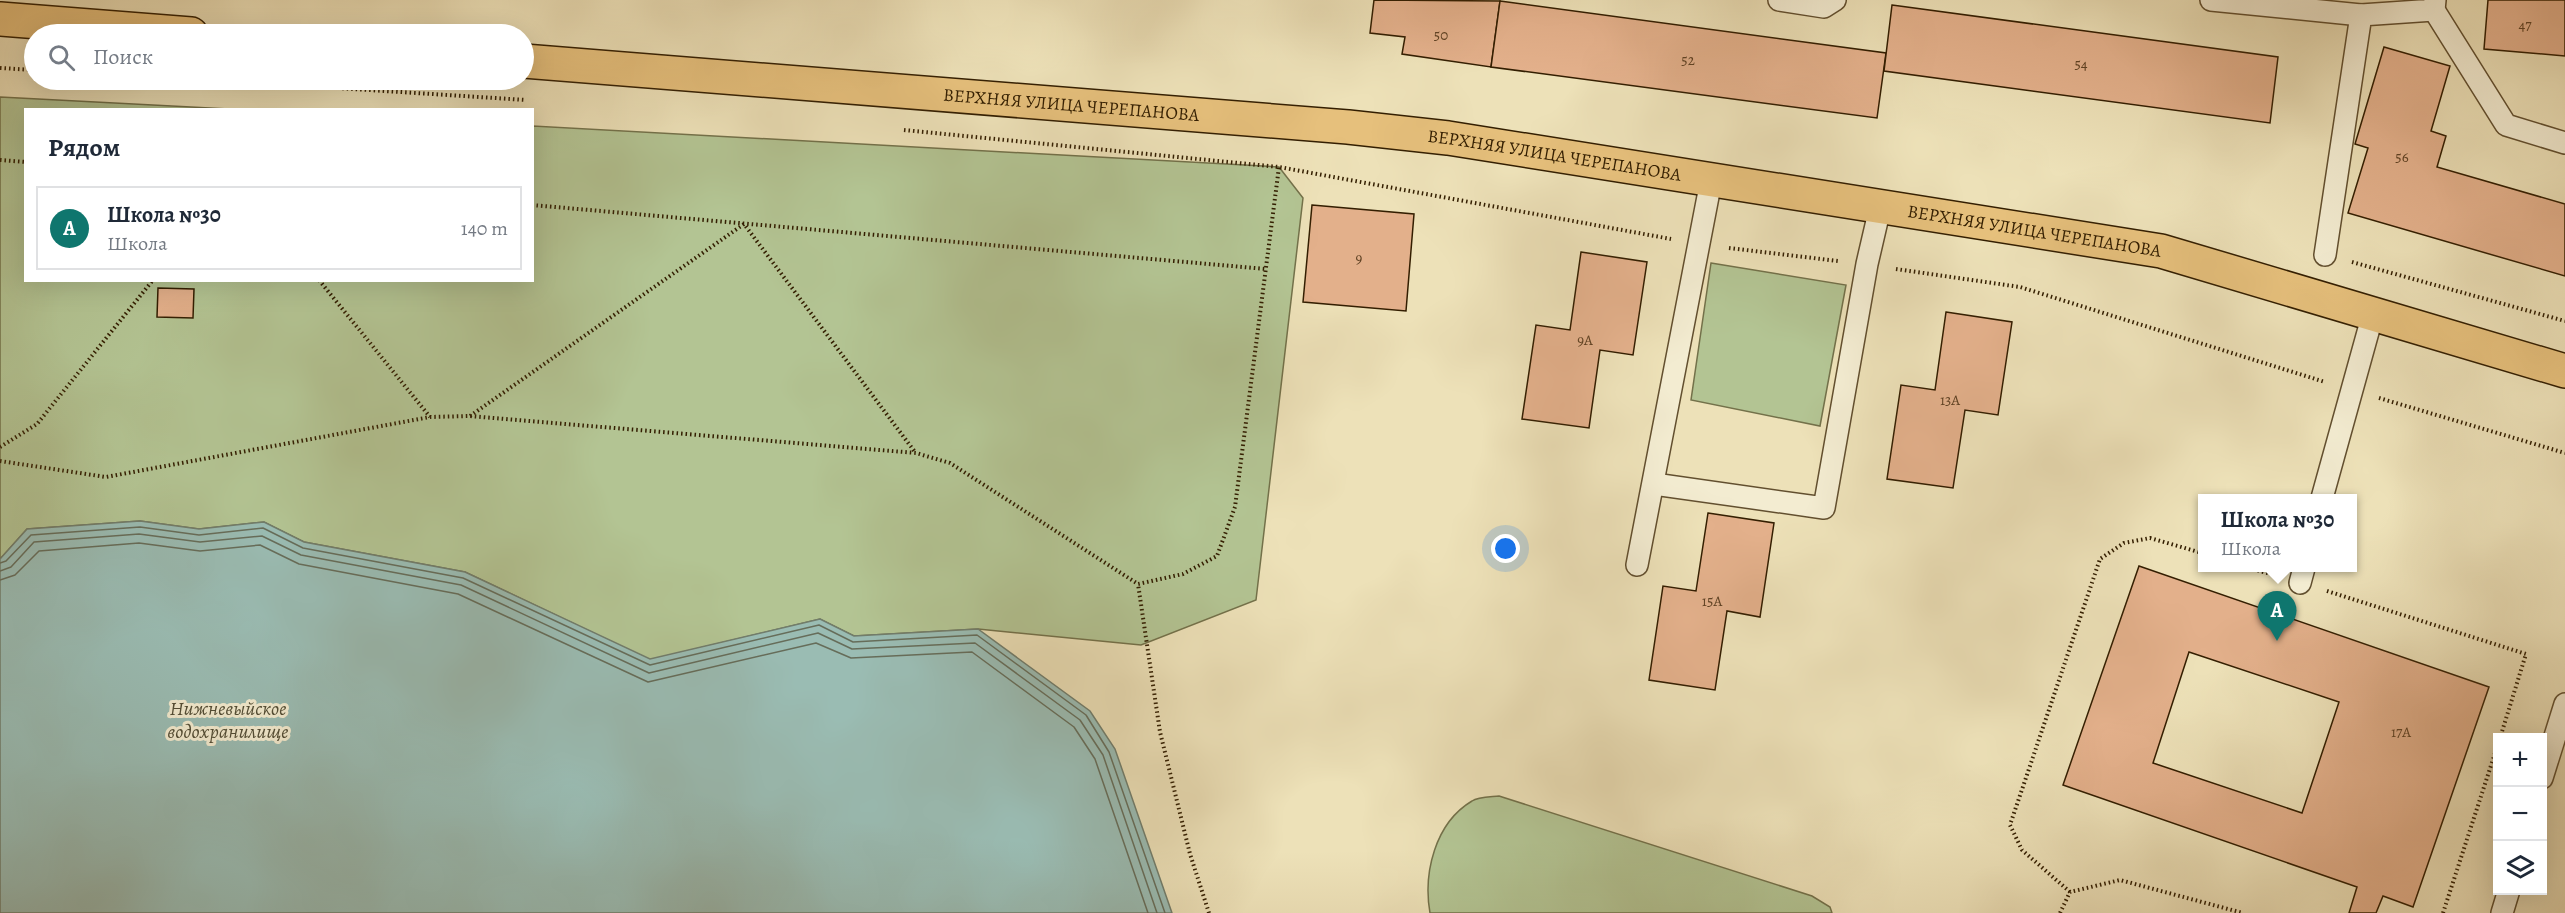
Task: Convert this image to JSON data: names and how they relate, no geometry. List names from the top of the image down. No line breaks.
{"streets":{"main road":["ВЕРХНЯЯ УЛИЦА ЧЕРЕПАНОВА"]},"water":["Нижневыйское водохранилище"],"house_numbers":["47","50","52","54","56","9","9А","13А","15А","17А"],"page":{"search":"Поиск","heading":"Рядом","list":[{"mark":"A","name":"Школа №30","note":"Школа","value":"140 m"}],"popup":["Школа №30","Школа"],"pins":"A","map_buttons":["+","−"]}}
